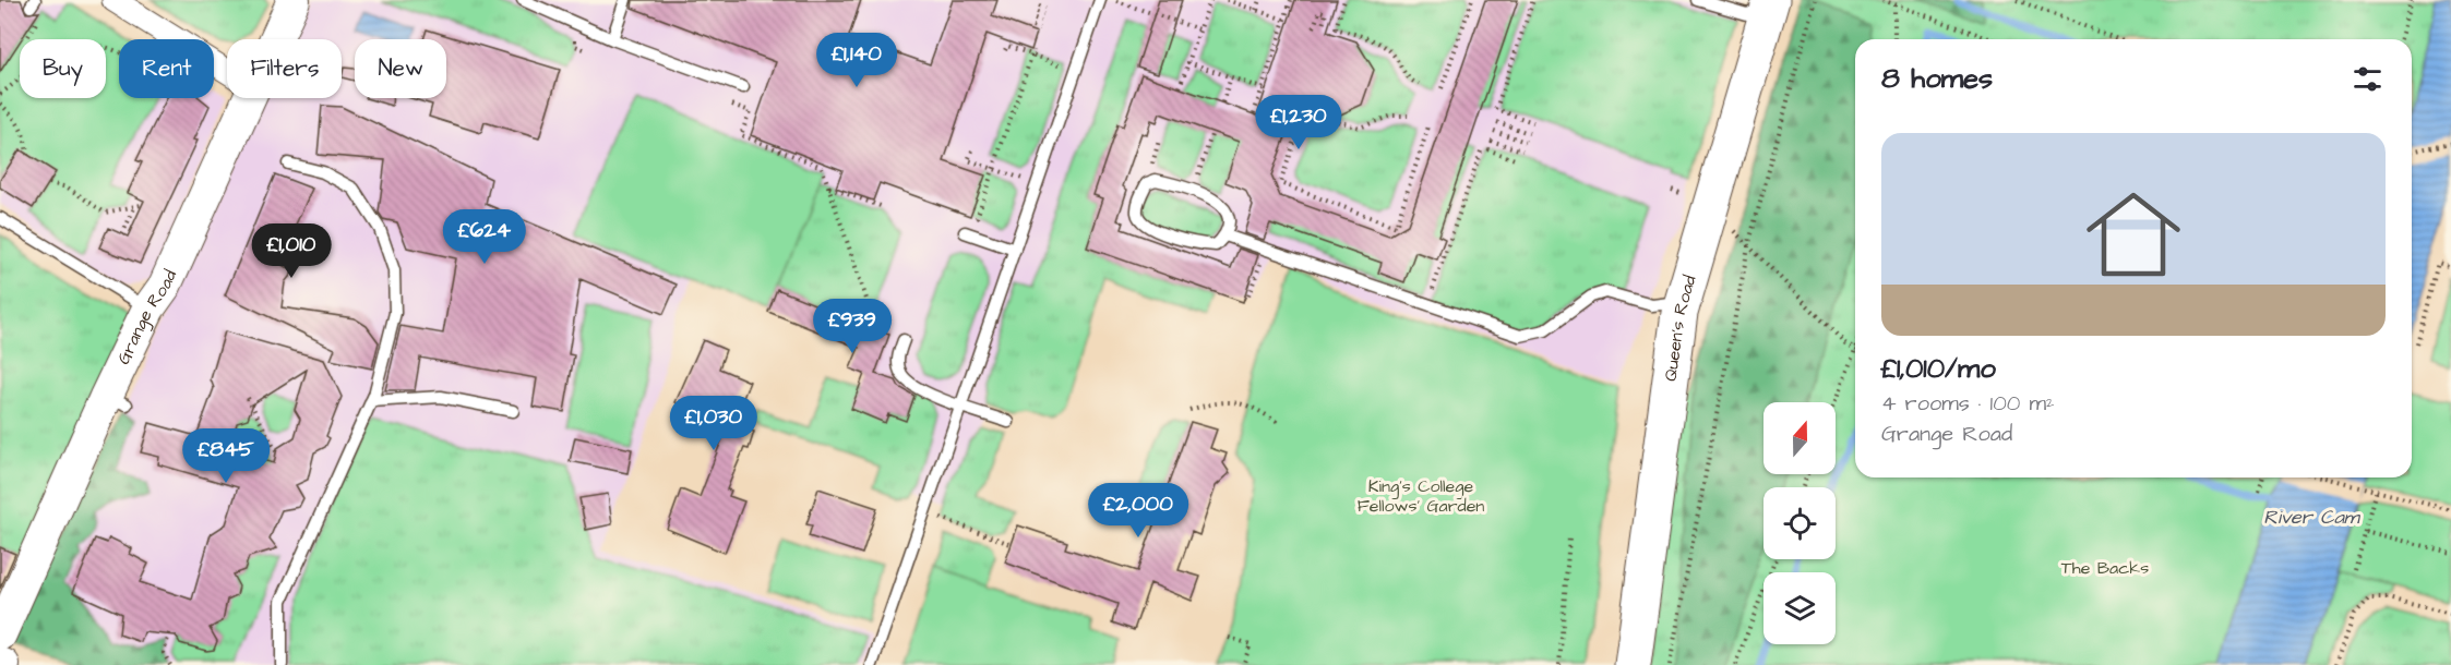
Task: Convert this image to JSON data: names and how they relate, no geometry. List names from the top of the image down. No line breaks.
{"streets":{"main road":["Queen's Road"],"street":["Grange Road"]},"water":["River Cam"],"parks":["King's College Fellows' Garden","The Backs"],"north":"top","page":{"price":["£1,140","£1,230","£624","£1,010","£939","£1,030","£845","£2,000"],"chip":["Buy","Rent","Filters","New"],"heading":"8 homes","list":[{"name":"£1,010/mo","note":"4 rooms · 100 m² · Grange Road"}]}}
